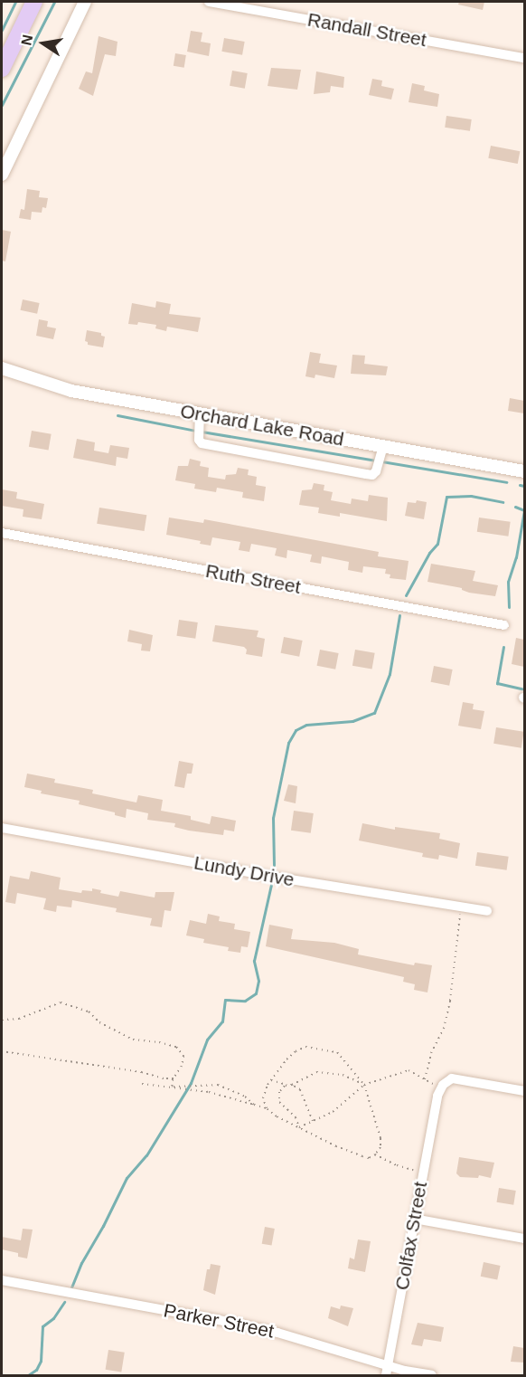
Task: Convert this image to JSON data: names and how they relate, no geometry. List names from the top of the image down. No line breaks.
{"streets":{"main road":["Orchard Lake Road"],"street":["Randall Street","Ruth Street","Lundy Drive","Colfax Street","Parker Street"]},"crossings":[["Colfax Street","Parker Street"]],"north":"left"}
